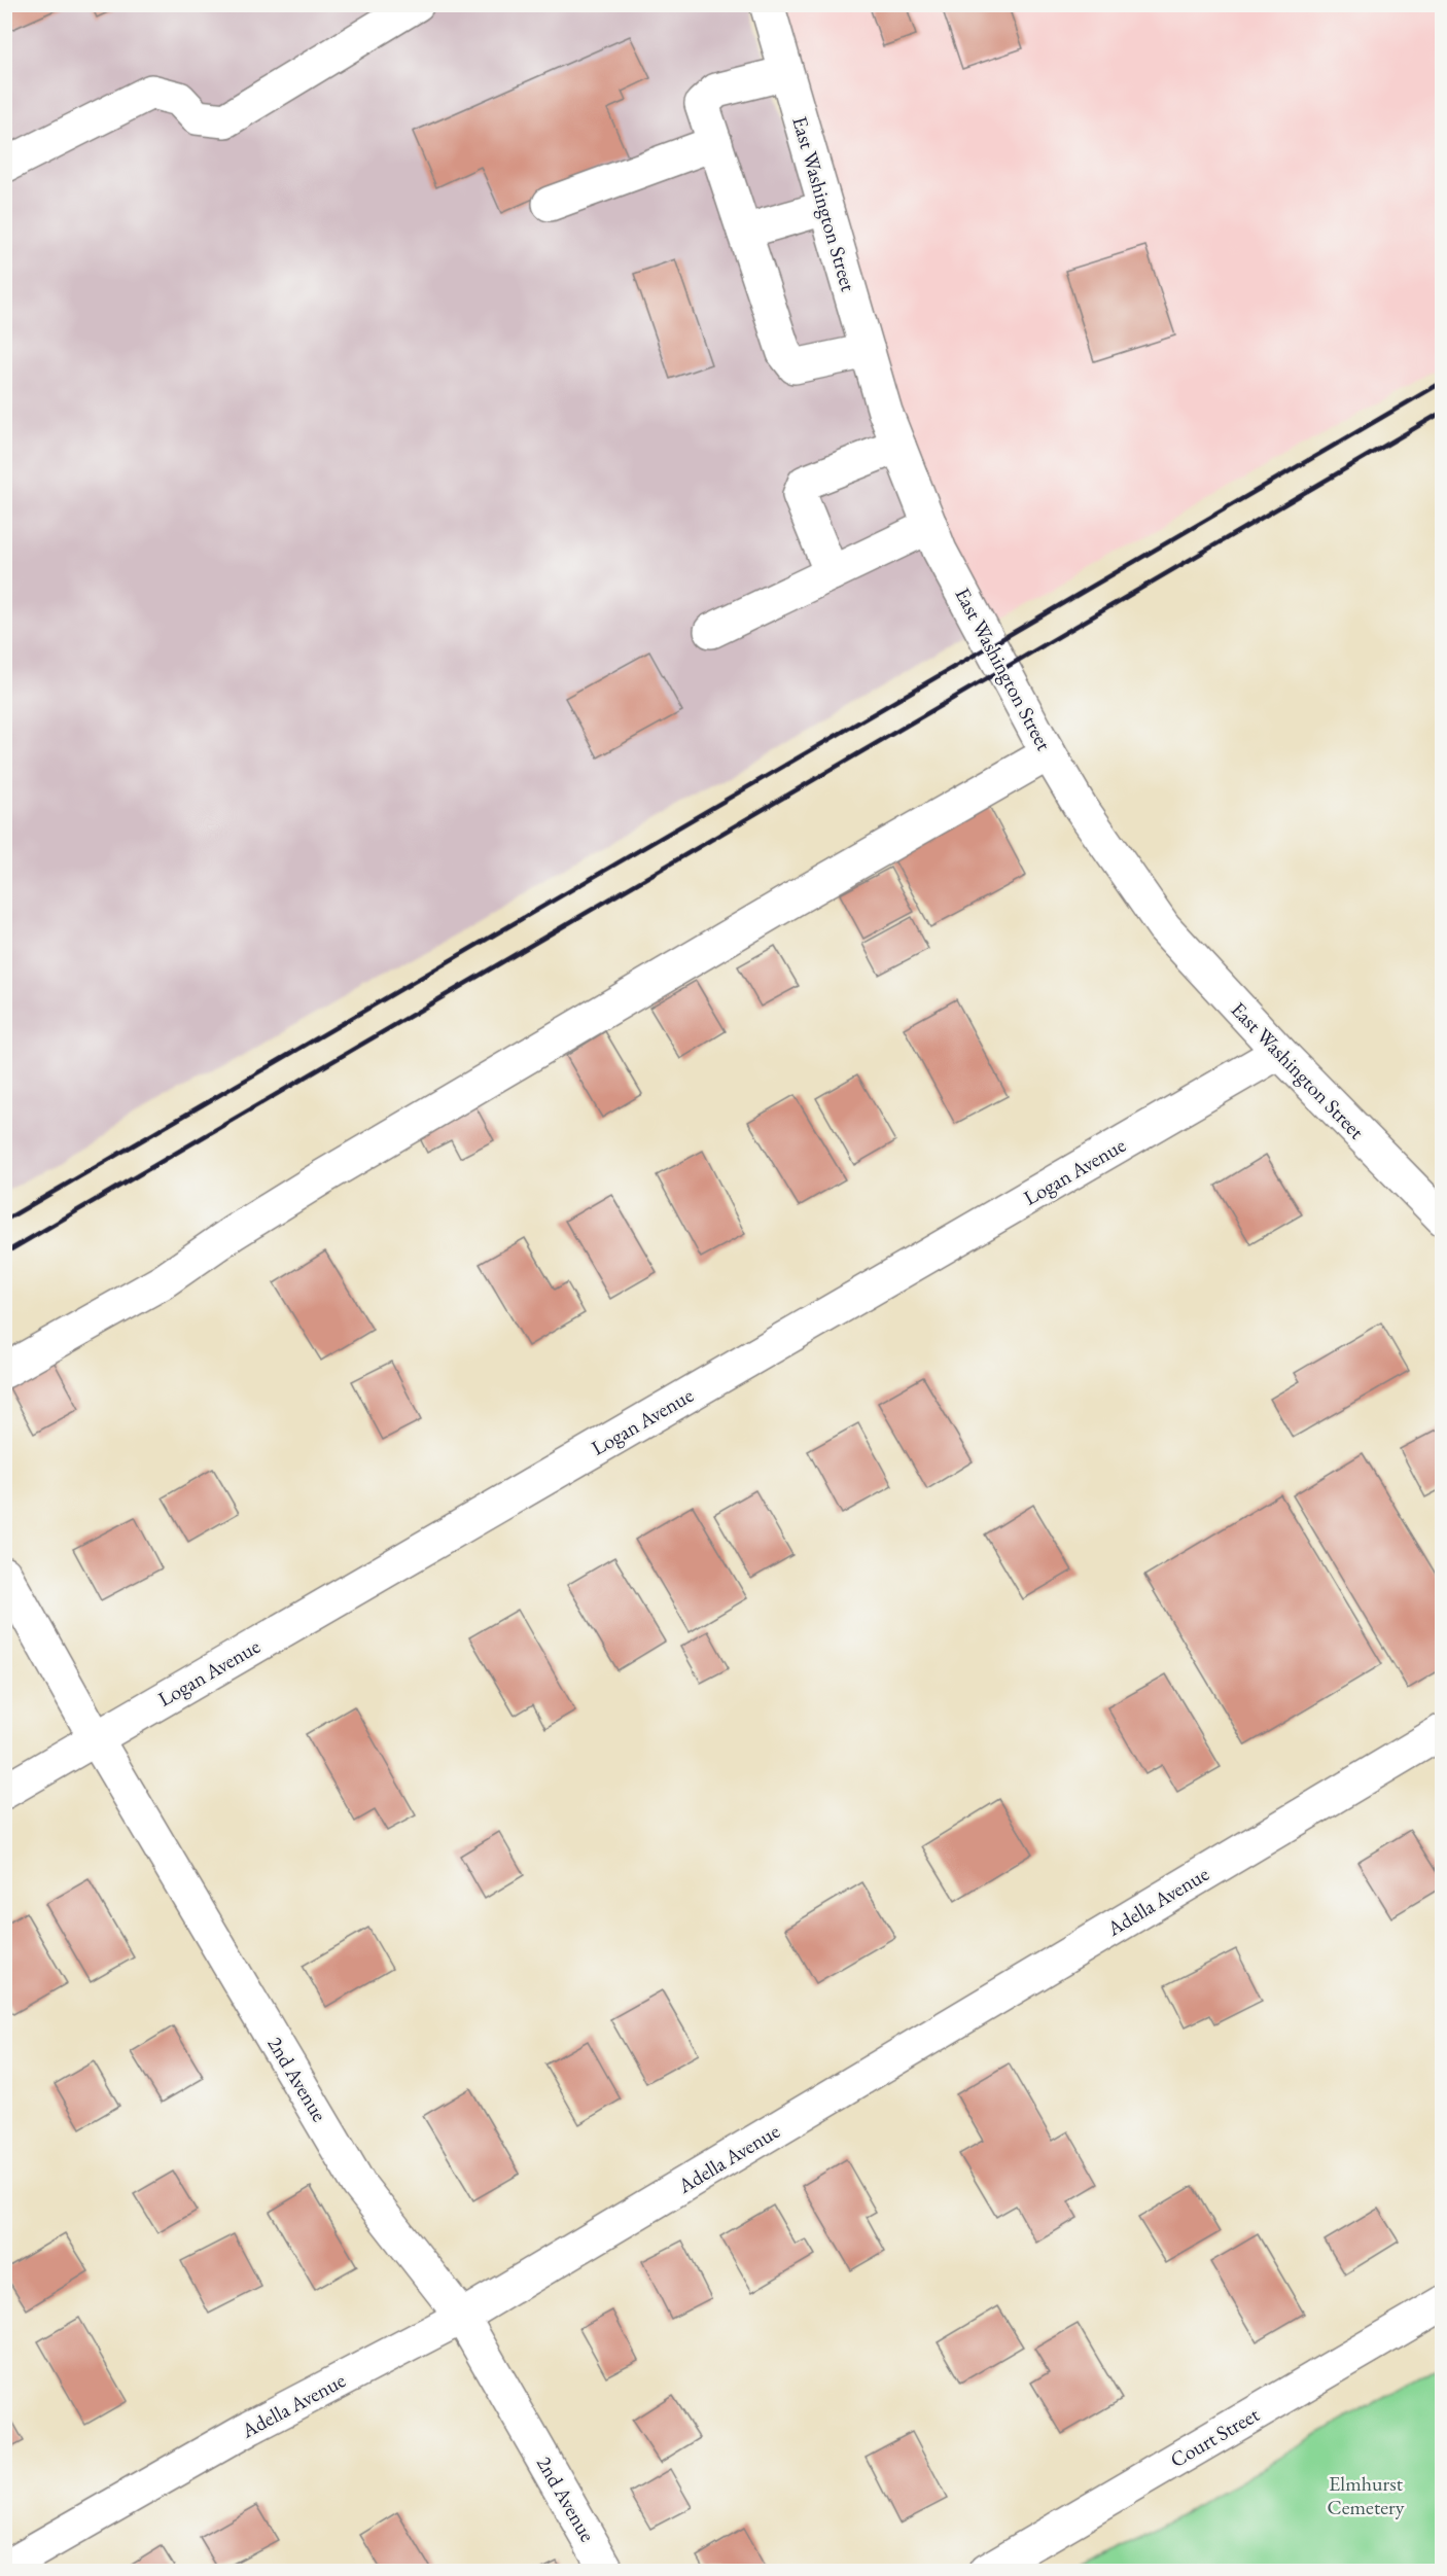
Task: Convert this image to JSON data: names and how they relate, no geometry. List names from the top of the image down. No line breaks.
{"streets":{"street":["East Washington Street","Logan Avenue","Adella Avenue","2nd Avenue","Court Street"]},"crossings":[["East Washington Street","Logan Avenue"],["Logan Avenue","2nd Avenue"],["Adella Avenue","2nd Avenue"]],"parks":["Elmhurst Cemetery"]}
